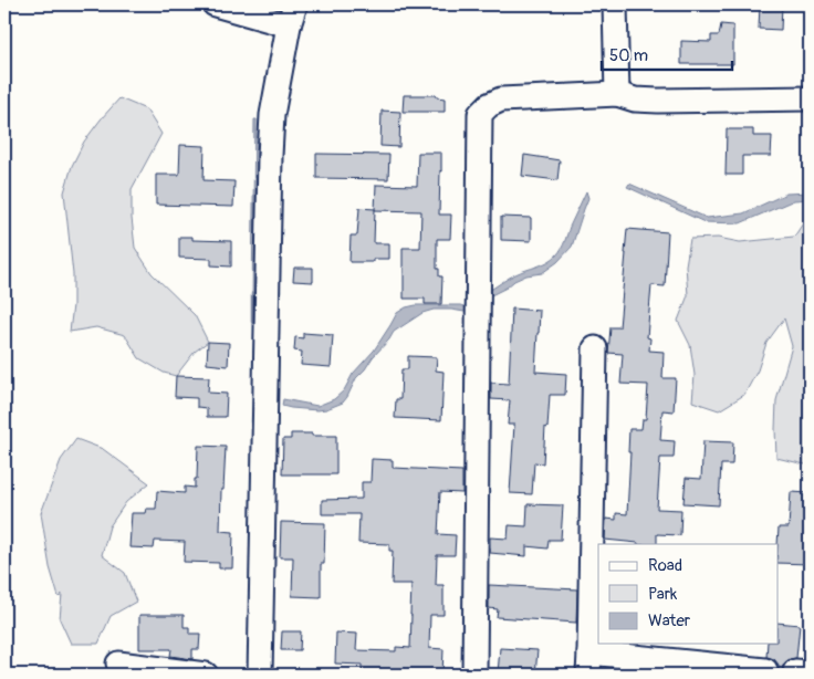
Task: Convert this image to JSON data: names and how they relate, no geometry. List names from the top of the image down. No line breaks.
{"legend":["Road","Park","Water"],"scale_bar":"50 m"}
